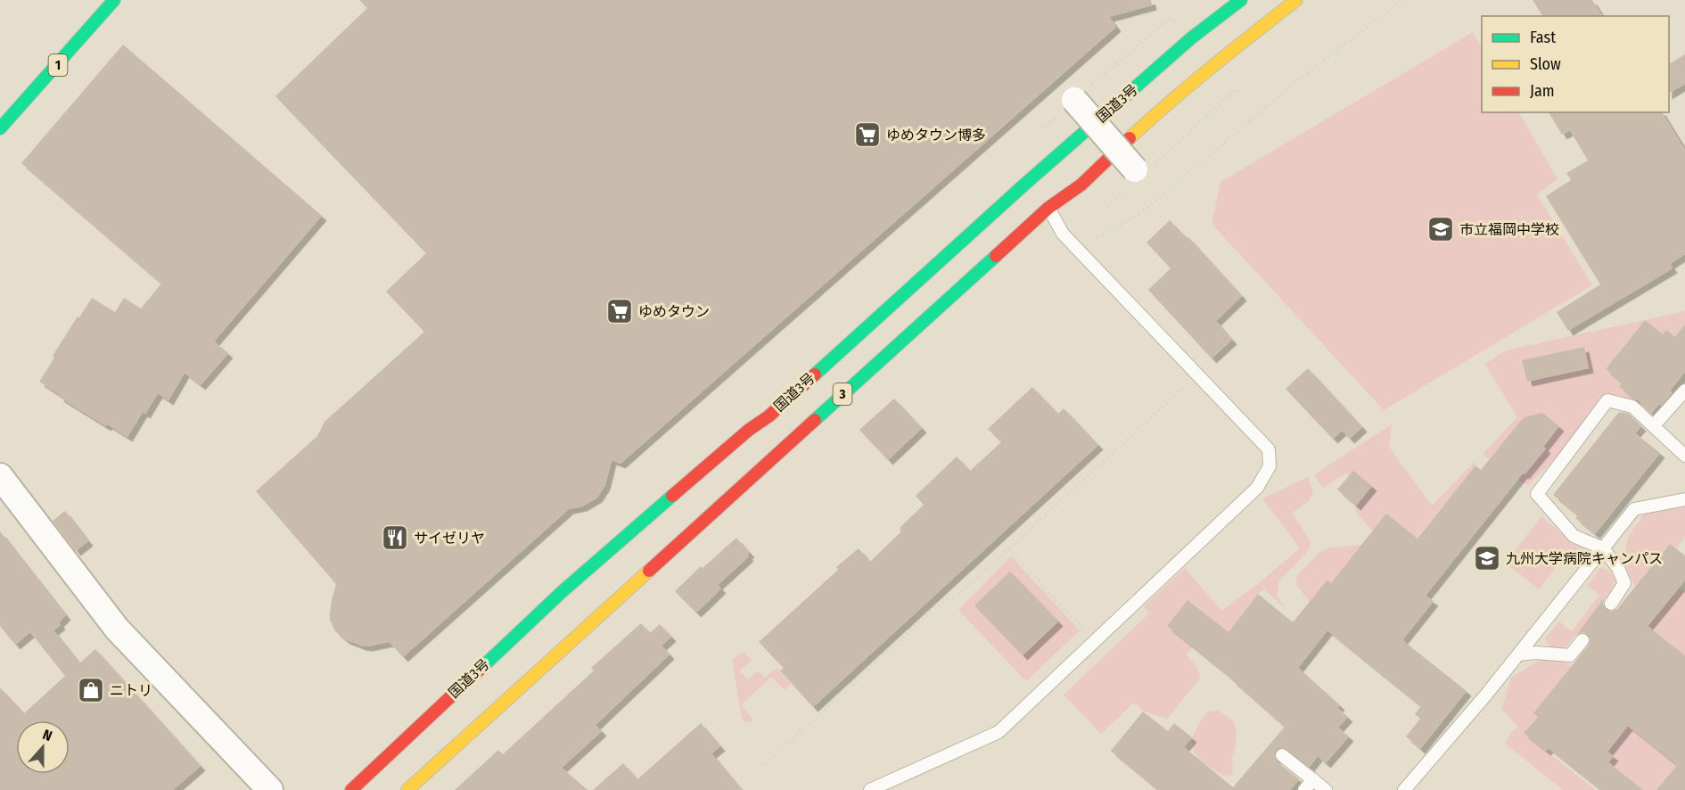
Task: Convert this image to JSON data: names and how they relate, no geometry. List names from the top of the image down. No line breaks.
{"streets":{"highway":["1","国道3号","3"]},"places":{"supermarket":["ゆめタウン博多","ゆめタウン"],"school or university":["市立福岡中学校","九州大学病院キャンパス"],"restaurant":["サイゼリヤ"],"shop":["ニトリ"]},"legend":["Fast","Slow","Jam"],"north":"top"}
